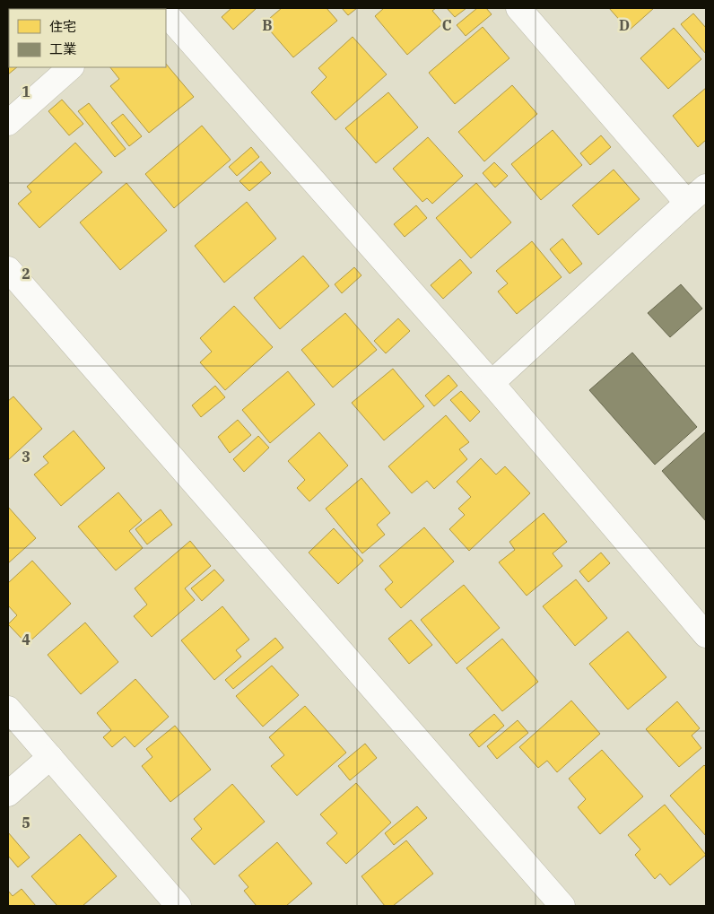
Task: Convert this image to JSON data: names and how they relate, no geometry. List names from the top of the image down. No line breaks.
{"legend":["住宅","工業"],"grid":{"columns":["B","C","D"],"rows":["1","2","3","4","5"]}}
